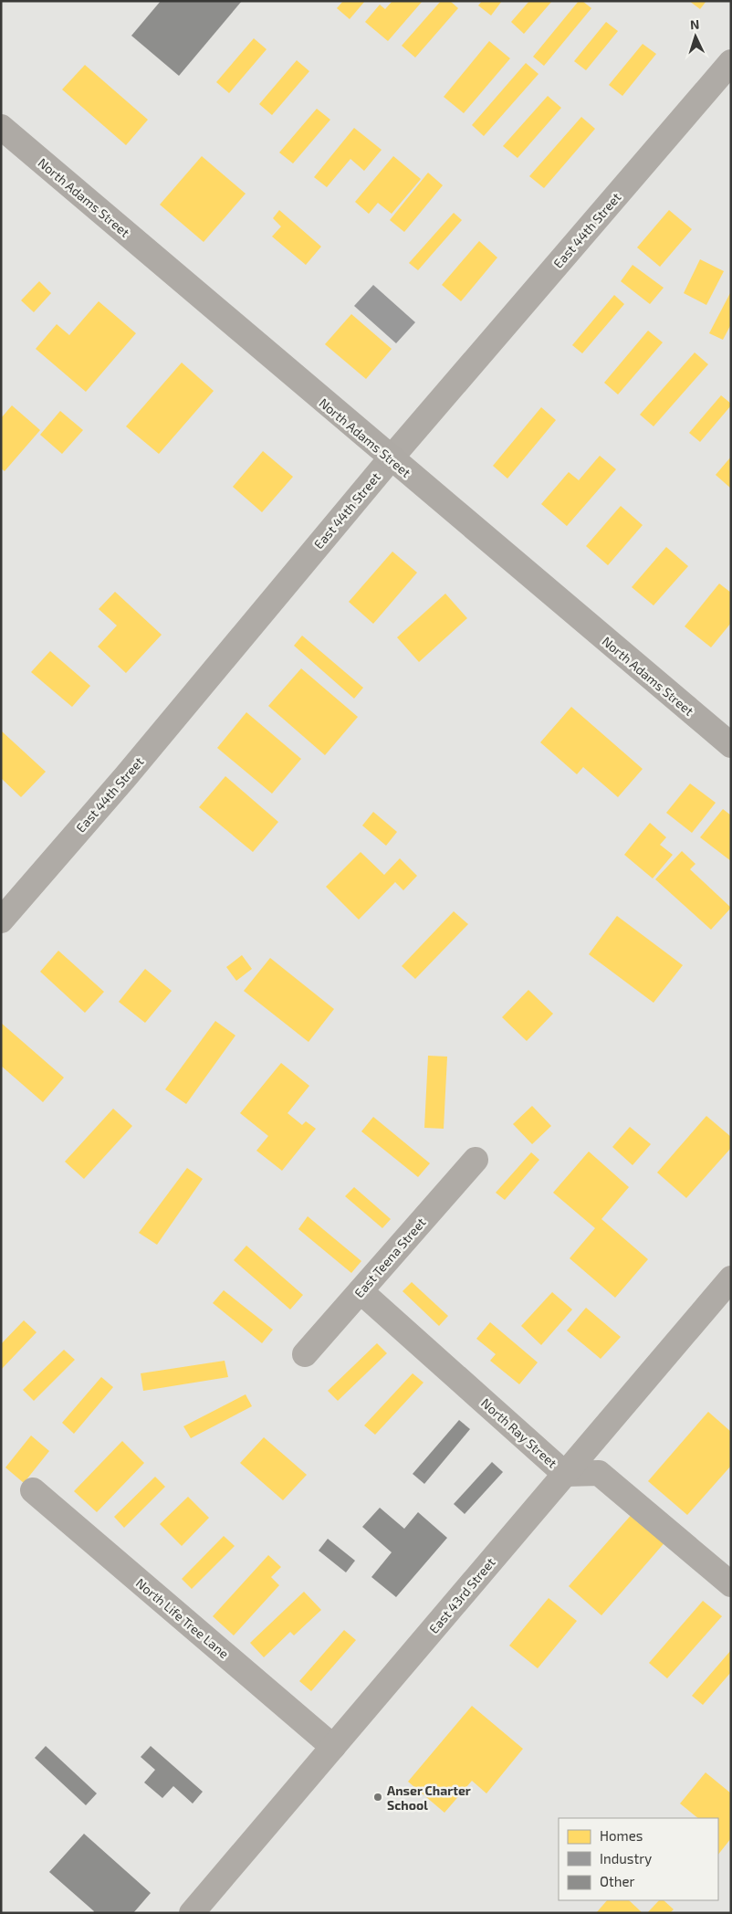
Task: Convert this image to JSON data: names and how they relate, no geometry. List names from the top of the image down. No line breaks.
{"streets":{"street":["North Adams Street","East 44th Street","East Teena Street","North Ray Street","East 43rd Street","North Life Tree Lane"]},"crossings":[["North Adams Street","East 44th Street"],["East Teena Street","North Ray Street"],["North Ray Street","East 43rd Street"],["East 43rd Street","North Life Tree Lane"]],"places":["Anser Charter School"],"legend":["Homes","Industry","Other"],"north":"top"}
